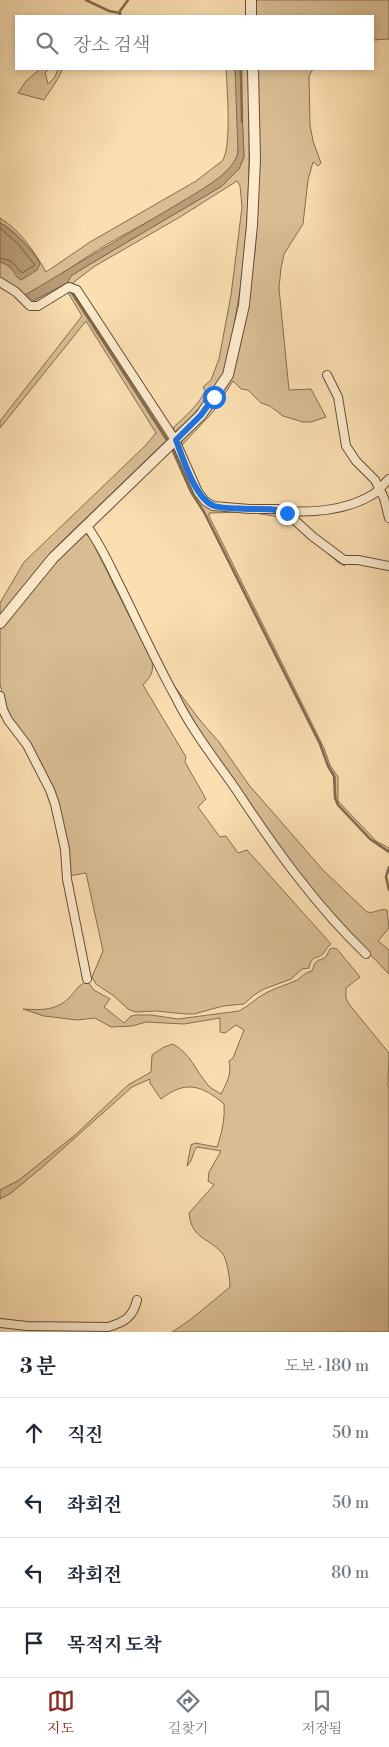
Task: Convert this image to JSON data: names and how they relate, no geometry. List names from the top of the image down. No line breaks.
{"page":{"search":"장소 검색","heading":["3 분","도보 · 180 m"],"list":[["직진","50 m"],["좌회전","50 m"],["좌회전","80 m"],"목적지 도착"],"nav":["지도","길찾기","저장됨"]}}
